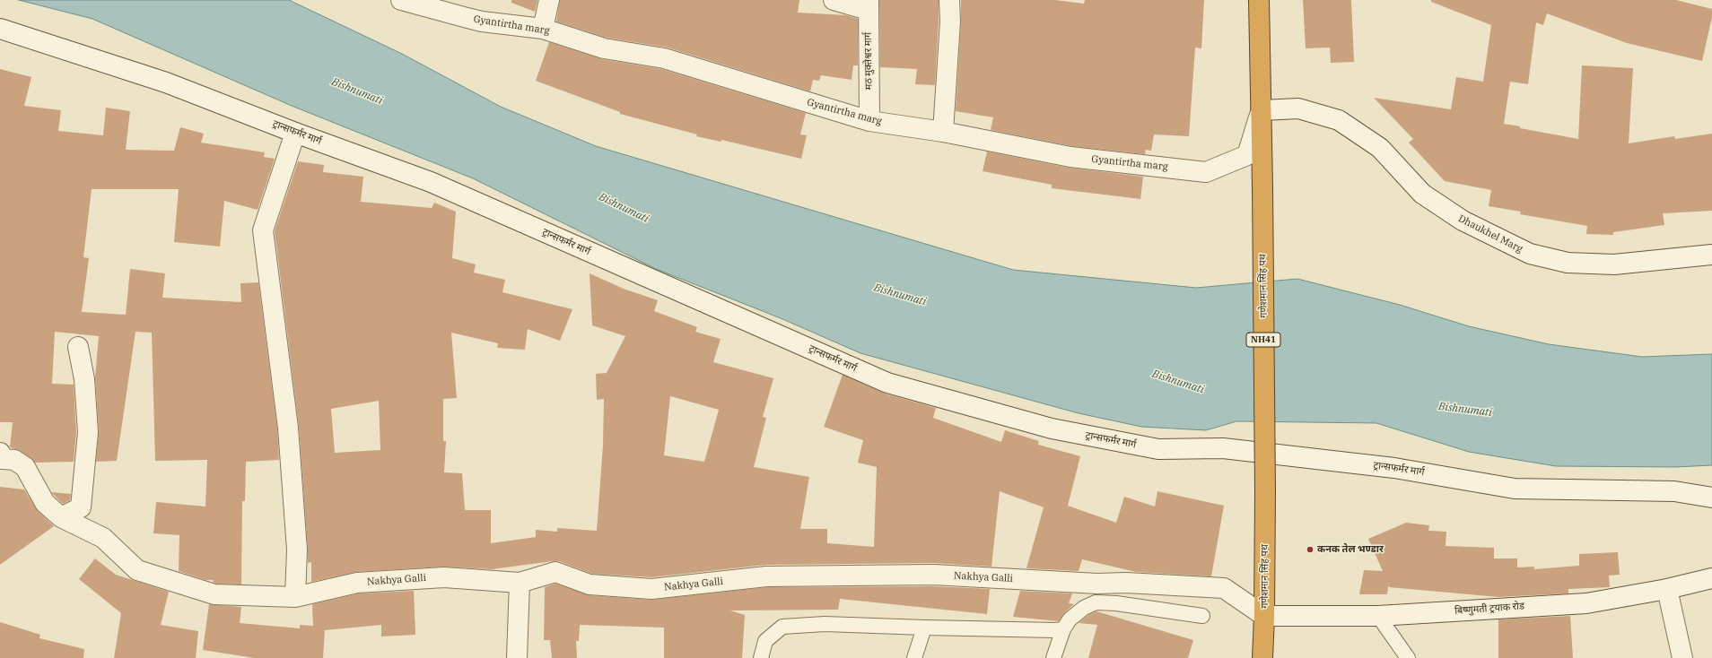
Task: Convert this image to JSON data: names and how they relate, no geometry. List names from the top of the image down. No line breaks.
{"streets":{"highway":["गणेशमान सिंह पथ","NH41"],"street":["Gyantirtha marg","मठ मुक्तेश्वर मार्ग","ट्रान्सफर्मर मार्ग","Dhaukhel Marg","Nakhya Galli","बिष्णुमती ट्रयाक रोड"]},"crossings":[["Gyantirtha marg","मठ मुक्तेश्वर मार्ग"],["Gyantirtha marg","Dhaukhel Marg"],["Gyantirtha marg","गणेशमान सिंह पथ"],["Dhaukhel Marg","गणेशमान सिंह पथ"],["गणेशमान सिंह पथ","Nakhya Galli"],["गणेशमान सिंह पथ","बिष्णुमती ट्रयाक रोड"],["Nakhya Galli","बिष्णुमती ट्रयाक रोड"]],"water":["Bishnumati"],"places":["कनक तेल भण्डार"]}
